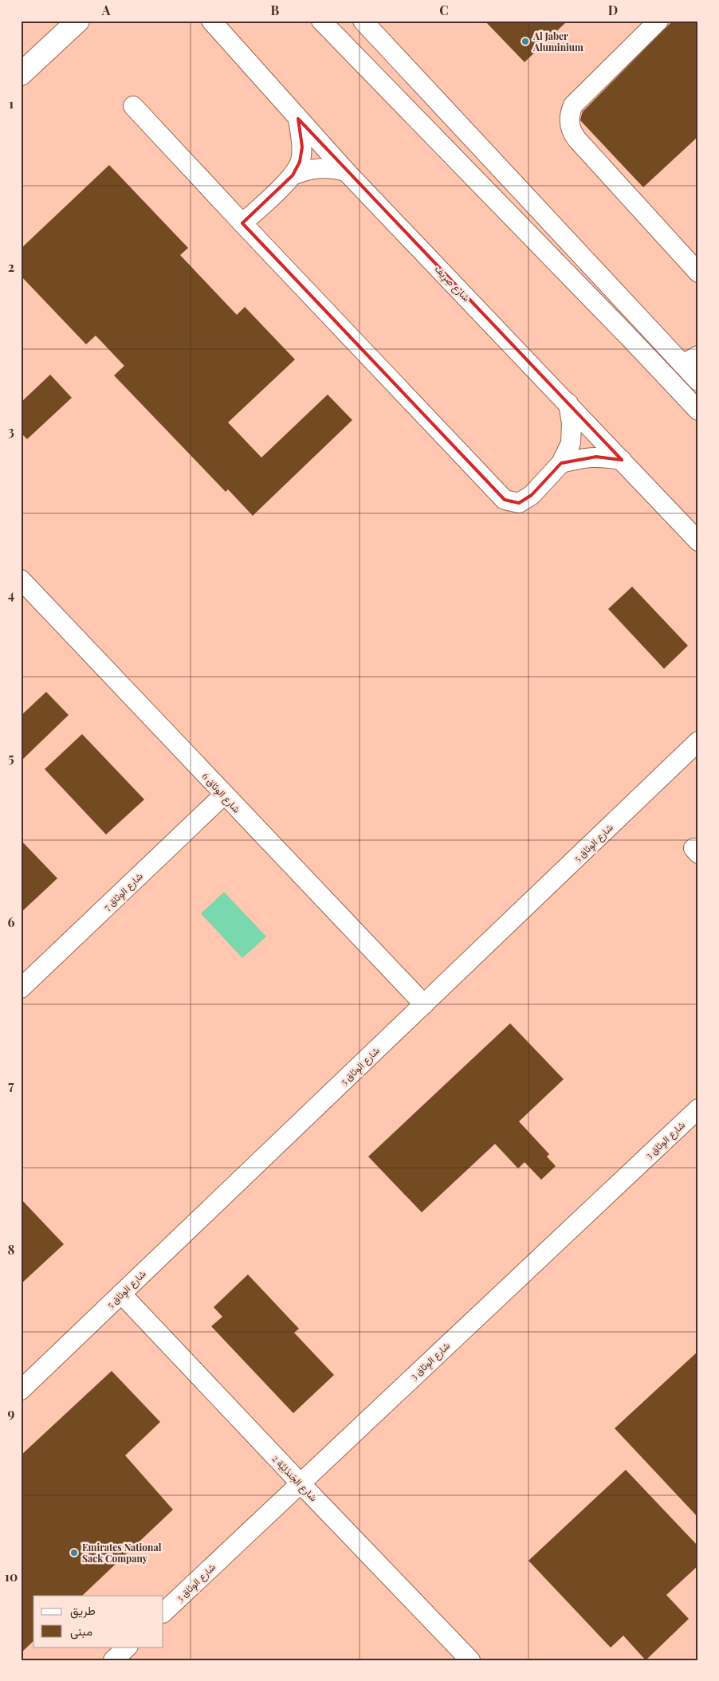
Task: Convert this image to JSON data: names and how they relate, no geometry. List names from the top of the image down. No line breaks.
{"streets":{"street":["شارع صِرِيف","شارع الوِثاق 6","شارع الوِثاق 5","شارع الوِثاق 7","شارع الوِثاق 3","شارع الجَندَلِيَّة 2"]},"crossings":[["شارع الوِثاق 6","شارع الوِثاق 5"],["شارع الوِثاق 6","شارع الوِثاق 7"],["شارع الوِثاق 5","شارع الجَندَلِيَّة 2"],["شارع الوِثاق 3","شارع الجَندَلِيَّة 2"]],"places":["Al Jaber Aluminium","Emirates National Sack Company"],"legend":["طريق","مبنى"],"grid":{"columns":["A","B","C","D"],"rows":["1","2","3","4","5","6","7","8","9","10"]}}
